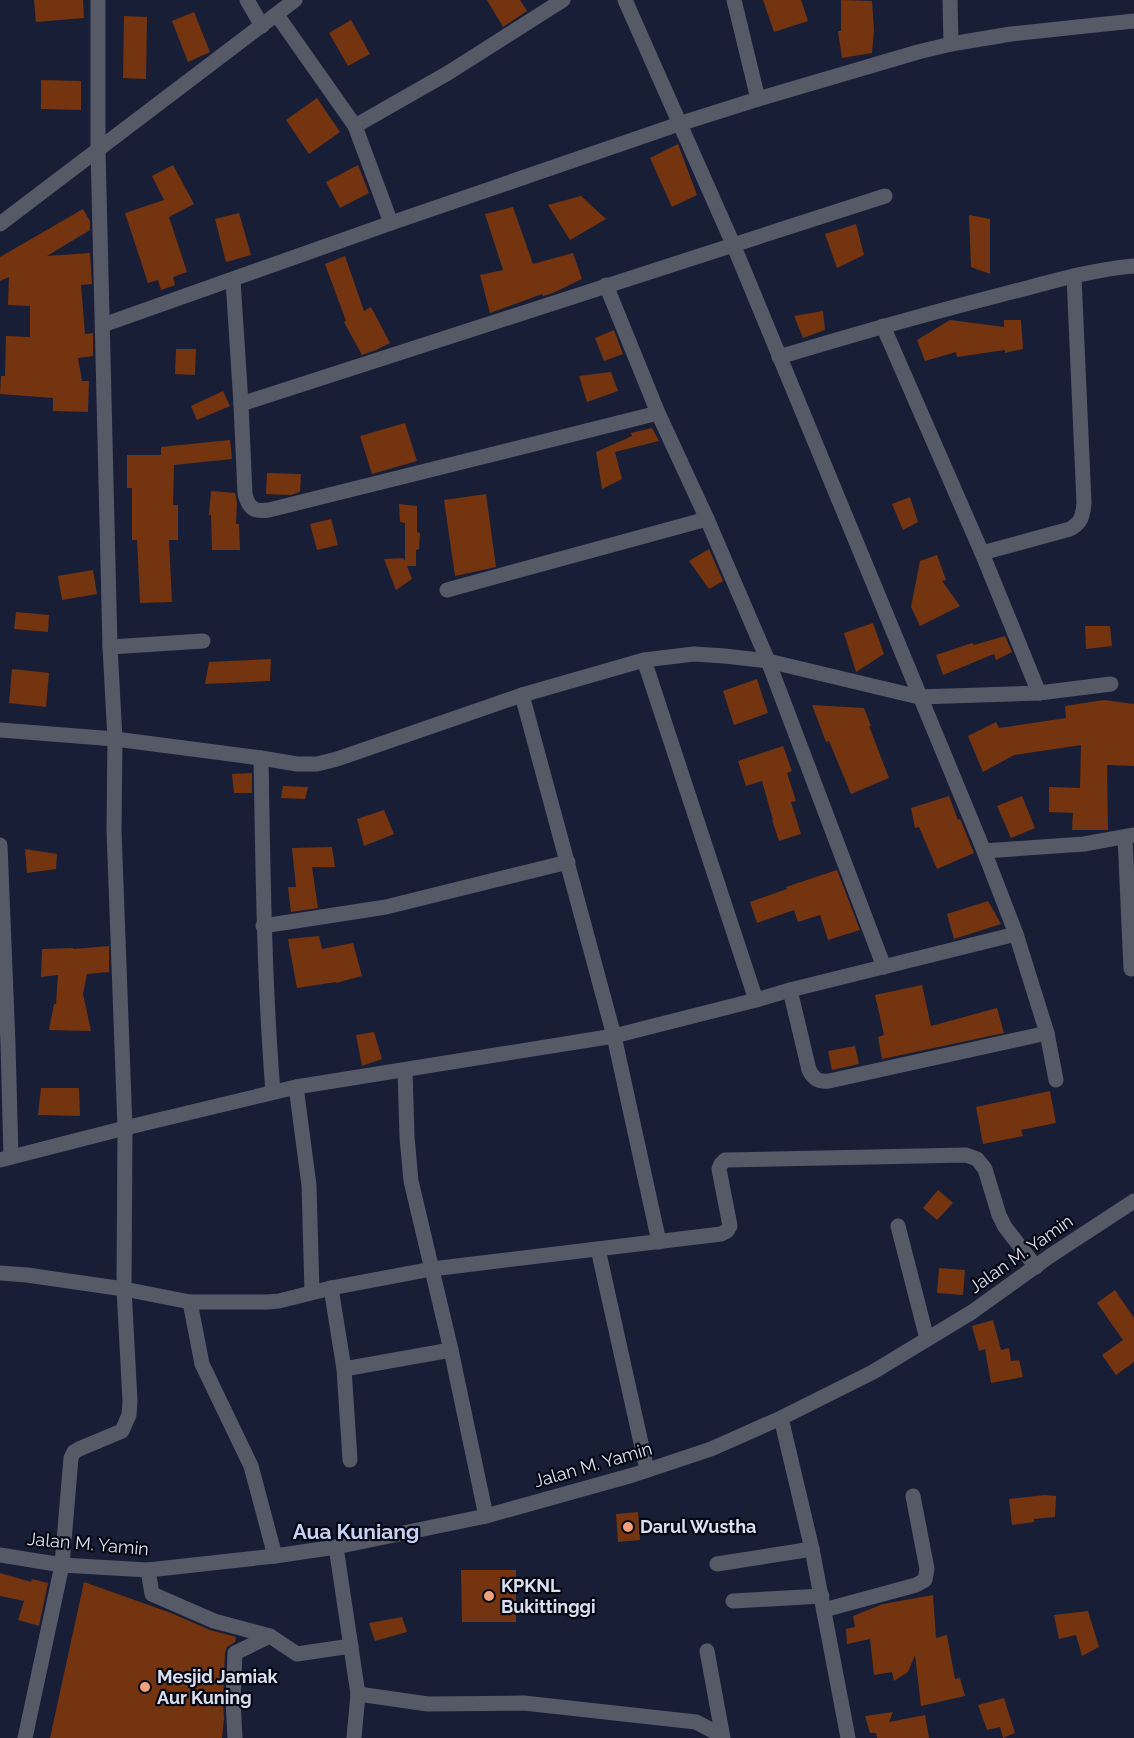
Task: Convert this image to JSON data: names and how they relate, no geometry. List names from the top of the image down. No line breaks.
{"streets":{"street":["Jalan M. Yamin"]},"districts":["Aua Kuniang"],"places":["Darul Wustha","KPKNL Bukittinggi","Mesjid Jamiak Aur Kuning"]}
